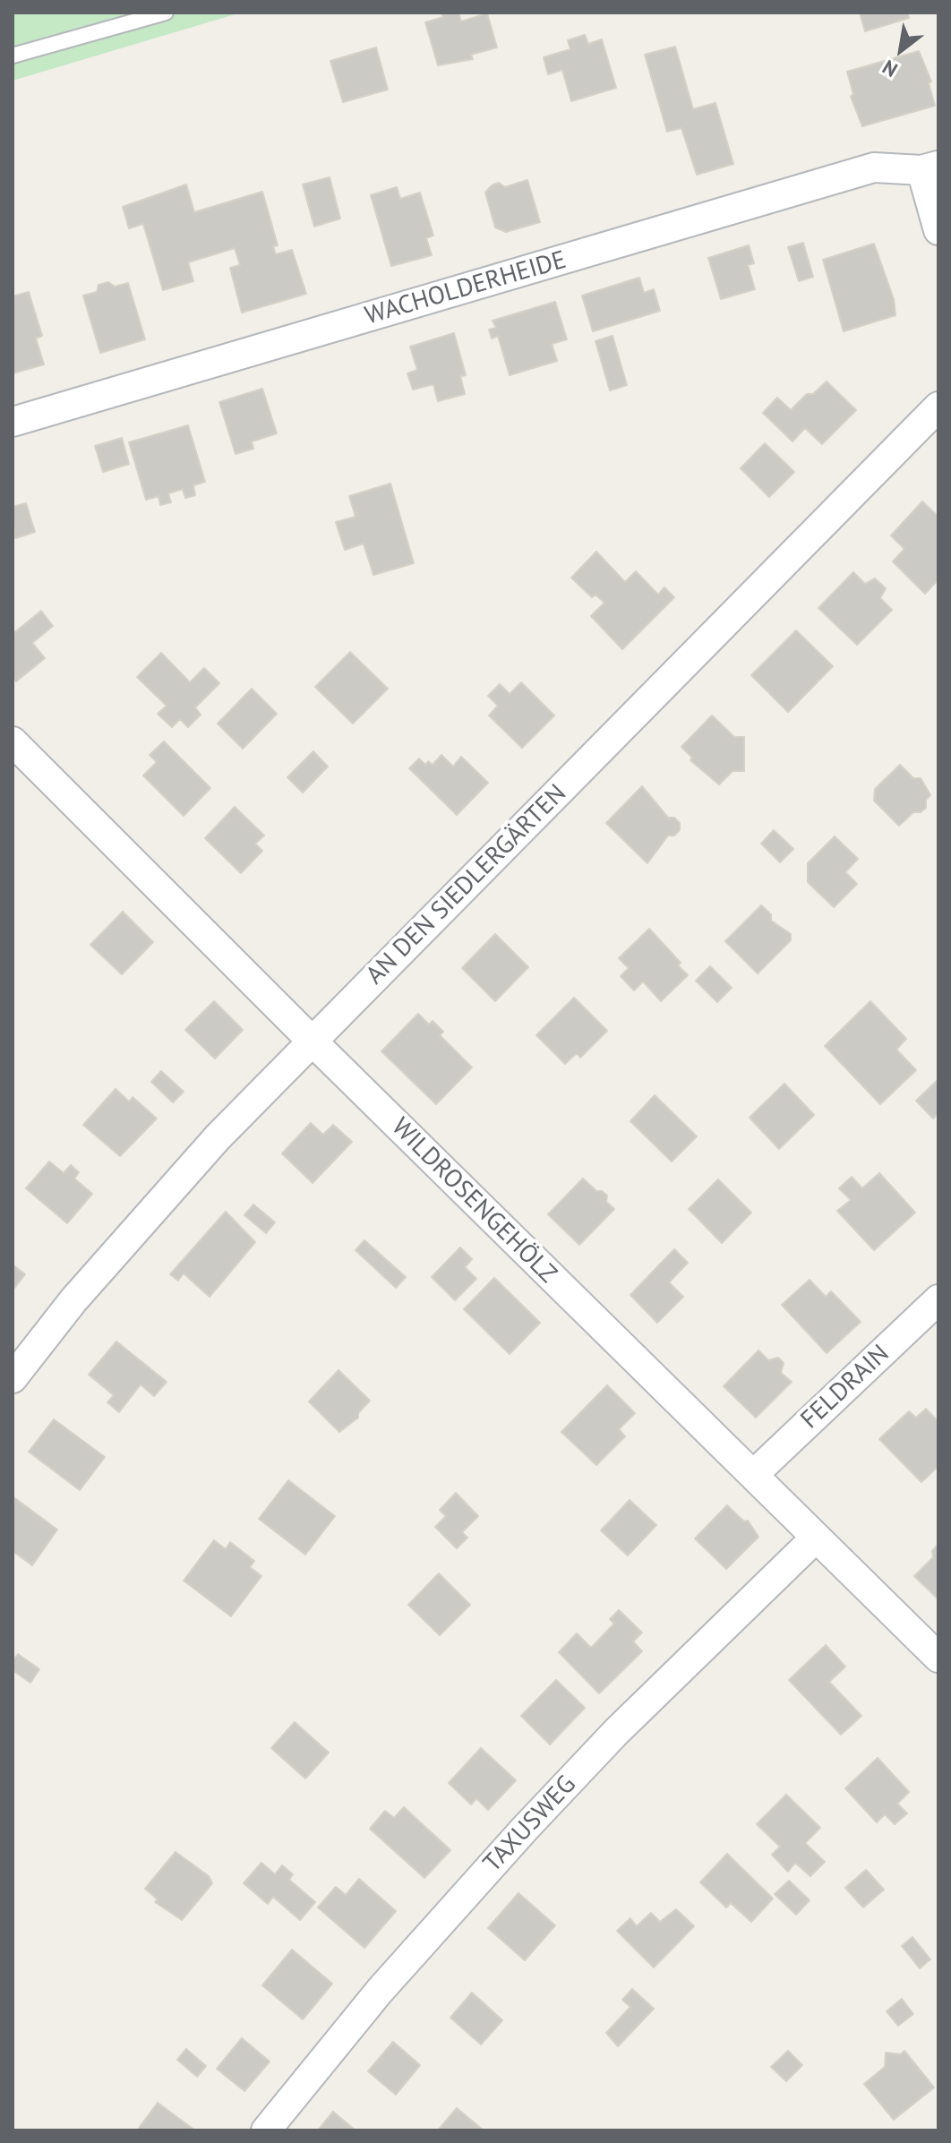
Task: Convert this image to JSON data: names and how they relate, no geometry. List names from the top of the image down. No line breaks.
{"streets":{"street":["WACHOLDERHEIDE","AN DEN SIEDLERGÄRTEN","WILDROSENGEHÖLZ","FELDRAIN","TAXUSWEG"]},"crossings":[["AN DEN SIEDLERGÄRTEN","WILDROSENGEHÖLZ"],["WILDROSENGEHÖLZ","FELDRAIN"],["WILDROSENGEHÖLZ","TAXUSWEG"]],"north":"bottom left"}
